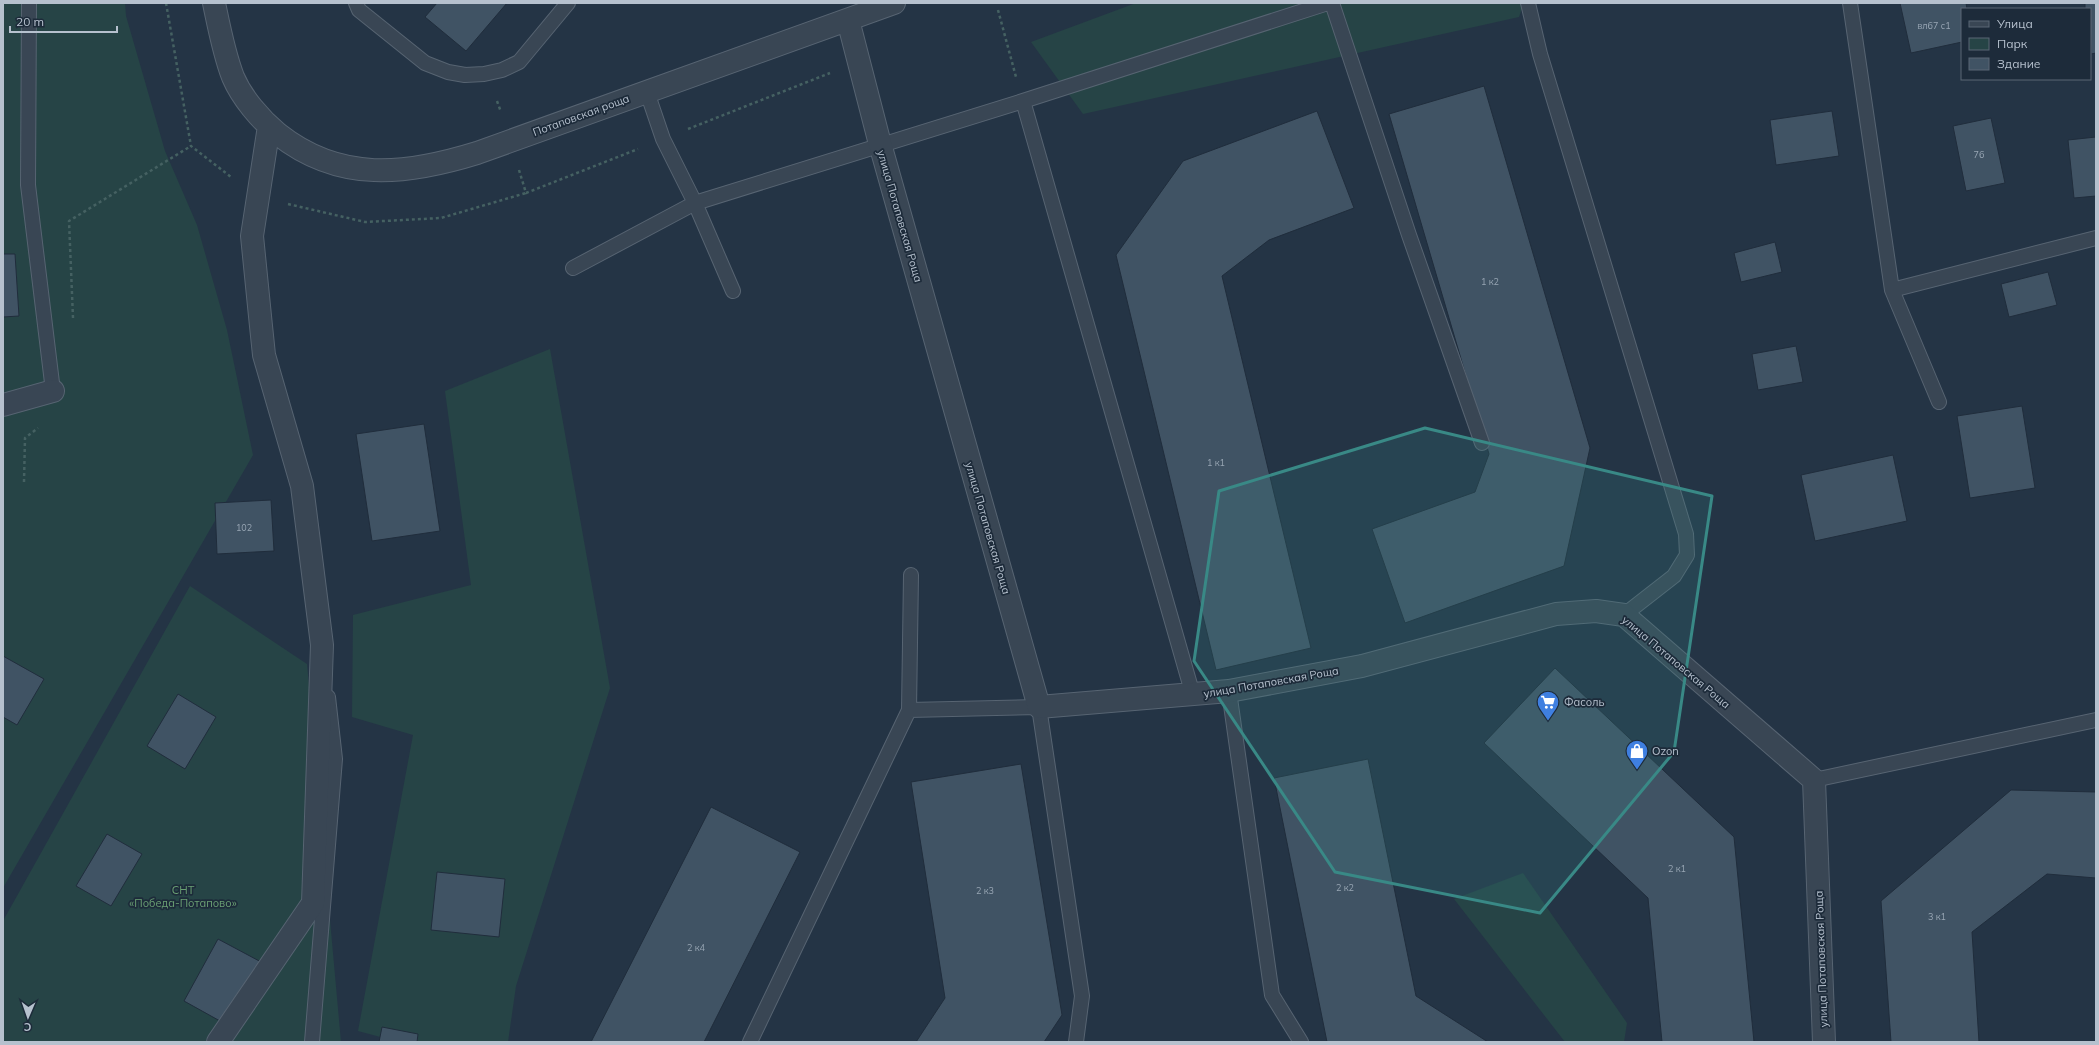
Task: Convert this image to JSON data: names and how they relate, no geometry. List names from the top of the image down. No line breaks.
{"streets":{"street":["Потаповская роща","улица Потаповская Роща"]},"crossings":[["Потаповская роща","улица Потаповская Роща"]],"parks":["СНТ «Победа-Потапово»"],"places":{"supermarket":["Фасоль"],"shop":["Ozon"]},"house_numbers":["вл67 с1","76","1 к2","1 к1","102","2 к1","2 к2","2 к3","3 к1","2 к4"],"legend":["Улица","Парк","Здание"],"scale_bar":"20 m","north":"bottom"}
